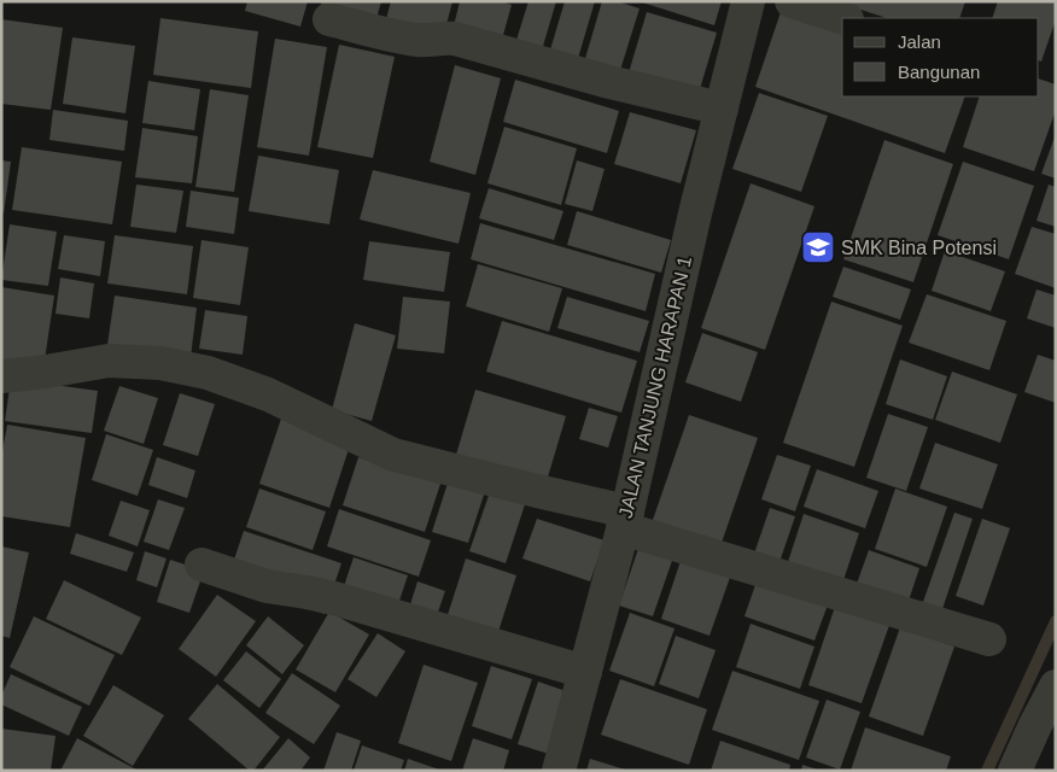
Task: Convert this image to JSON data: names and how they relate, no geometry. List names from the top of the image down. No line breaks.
{"streets":{"street":["JALAN TANJUNG HARAPAN 1"]},"places":{"school or university":["SMK Bina Potensi"]},"legend":["Jalan","Bangunan"]}
